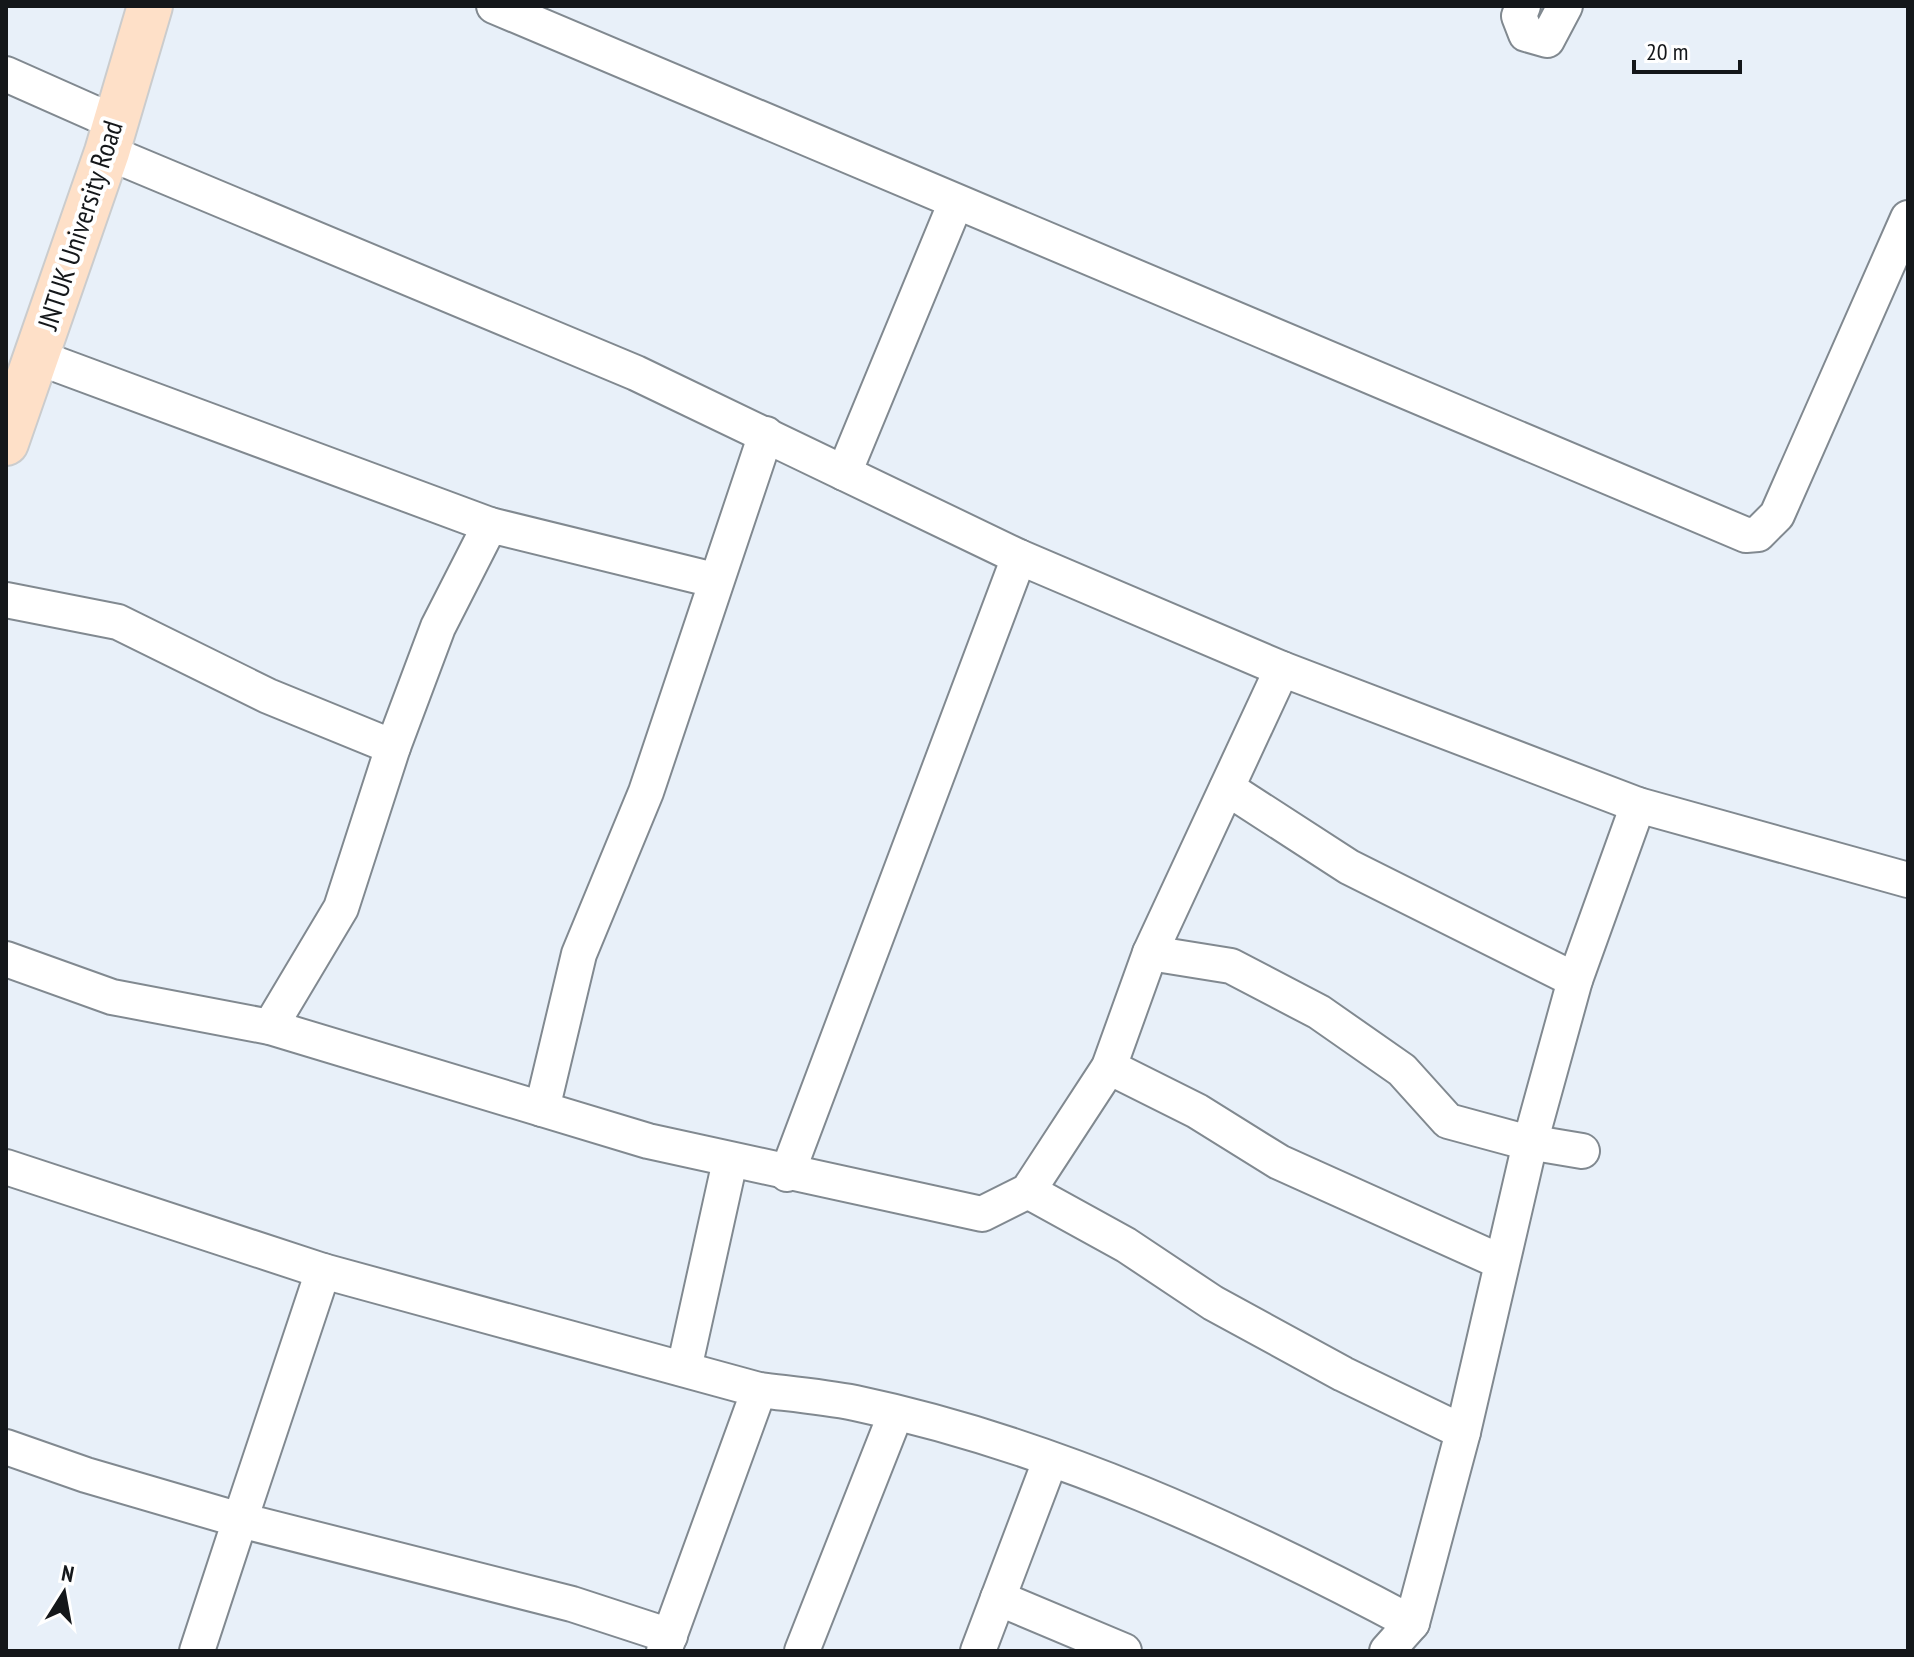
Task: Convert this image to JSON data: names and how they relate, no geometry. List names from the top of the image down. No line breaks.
{"streets":{"main road":["JNTUK University Road"]},"scale_bar":"20 m","north":"top"}
